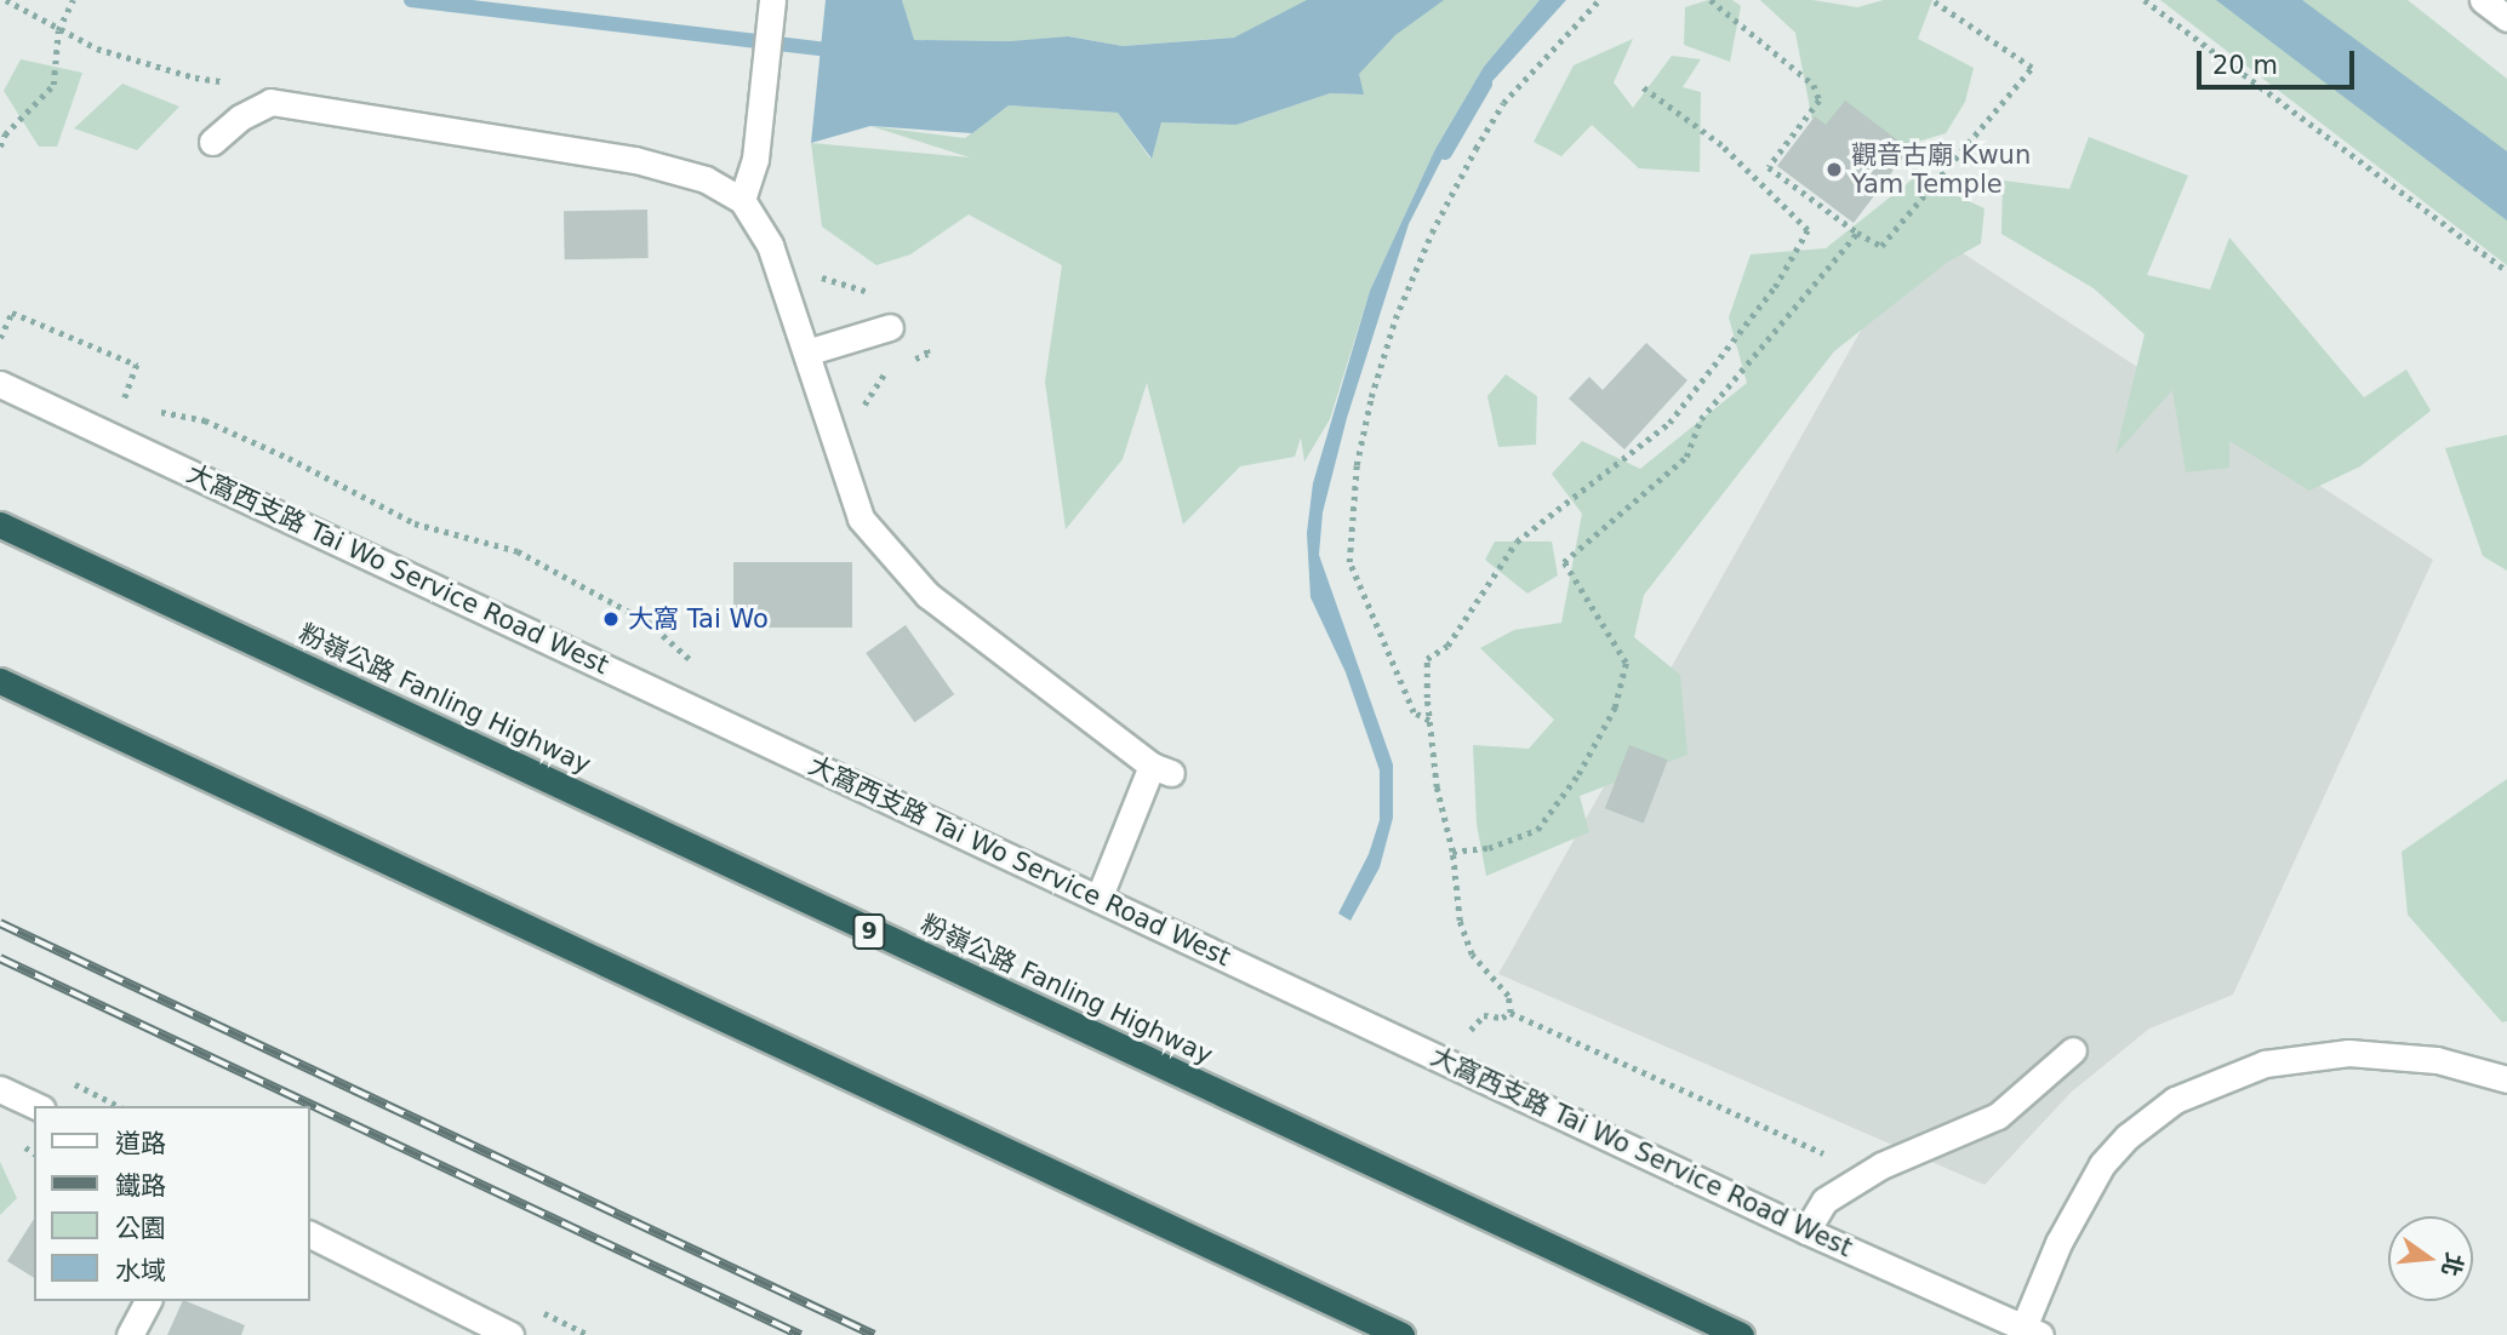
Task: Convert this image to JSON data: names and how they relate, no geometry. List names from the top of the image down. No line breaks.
{"streets":{"highway":["粉嶺公路 Fanling Highway","9"],"street":["大窩西支路 Tai Wo Service Road West"]},"places":["觀音古廟 Kwun Yam Temple","大窩 Tai Wo"],"legend":["道路","鐵路","公園","水域"],"scale_bar":"20 m","north":"right"}
